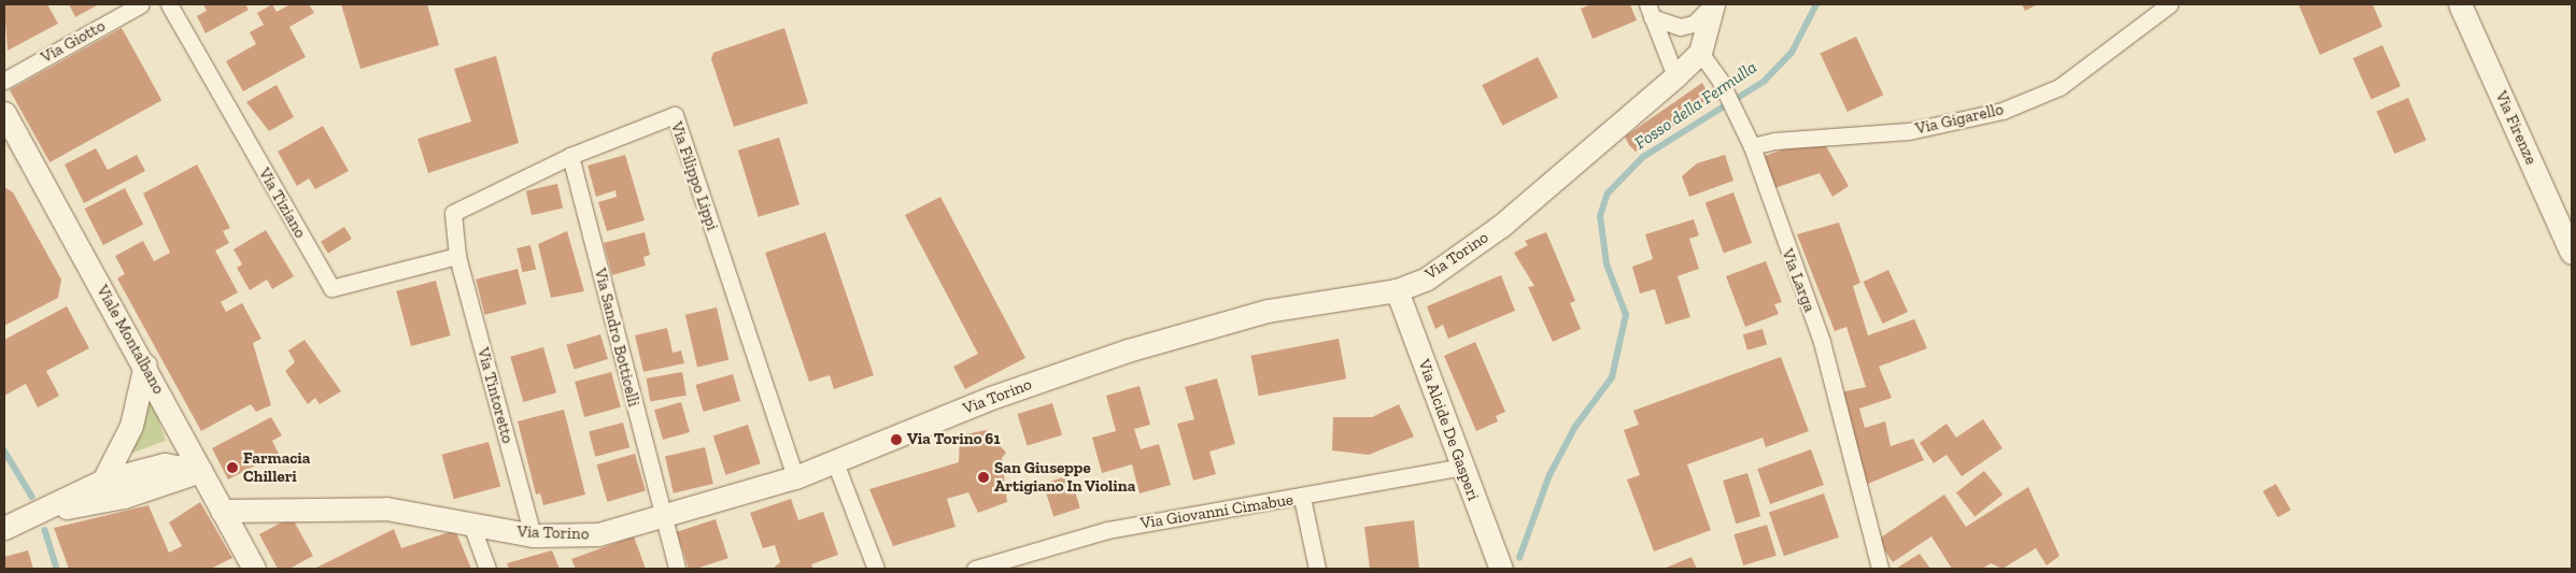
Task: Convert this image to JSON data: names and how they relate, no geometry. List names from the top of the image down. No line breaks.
{"streets":{"street":["Via Giotto","Via Gigarello","Via Firenze","Via Filippo Lippi","Via Tiziano","Via Torino","Via Larga","Via Sandro Botticelli","Viale Montalbano","Via Tintoretto","Via Alcide De Gasperi","Via Giovanni Cimabue"]},"crossings":[["Via Gigarello","Via Larga"],["Via Filippo Lippi","Via Tiziano"],["Via Filippo Lippi","Via Torino"],["Via Filippo Lippi","Via Sandro Botticelli"],["Via Filippo Lippi","Via Tintoretto"],["Via Tiziano","Via Tintoretto"],["Via Torino","Via Larga"],["Via Torino","Via Sandro Botticelli"],["Via Torino","Viale Montalbano"],["Via Torino","Via Tintoretto"],["Via Torino","Via Alcide De Gasperi"],["Via Alcide De Gasperi","Via Giovanni Cimabue"]],"water":["Fosso della Fermulla"],"places":["Via Torino 61","Farmacia Chilleri","San Giuseppe Artigiano In Violina"]}
